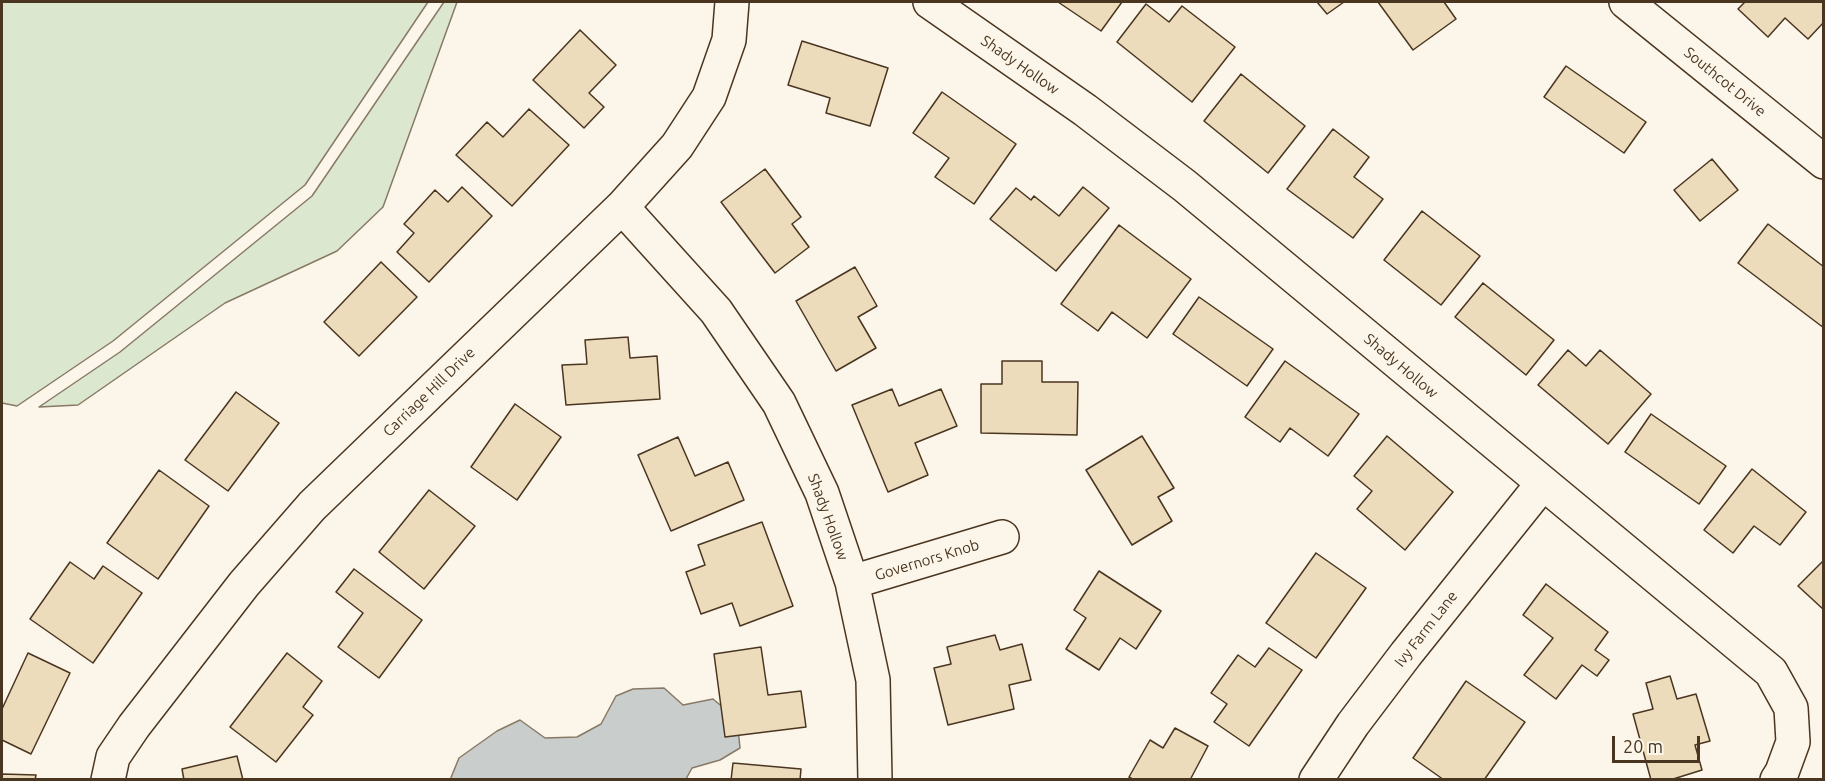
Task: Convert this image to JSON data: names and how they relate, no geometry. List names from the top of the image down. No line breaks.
{"streets":{"street":["Shady Hollow","Southcot Drive","Carriage Hill Drive","Governors Knob","Ivy Farm Lane"]},"crossings":[["Shady Hollow","Carriage Hill Drive"],["Shady Hollow","Governors Knob"],["Shady Hollow","Ivy Farm Lane"]],"scale_bar":"20 m"}
